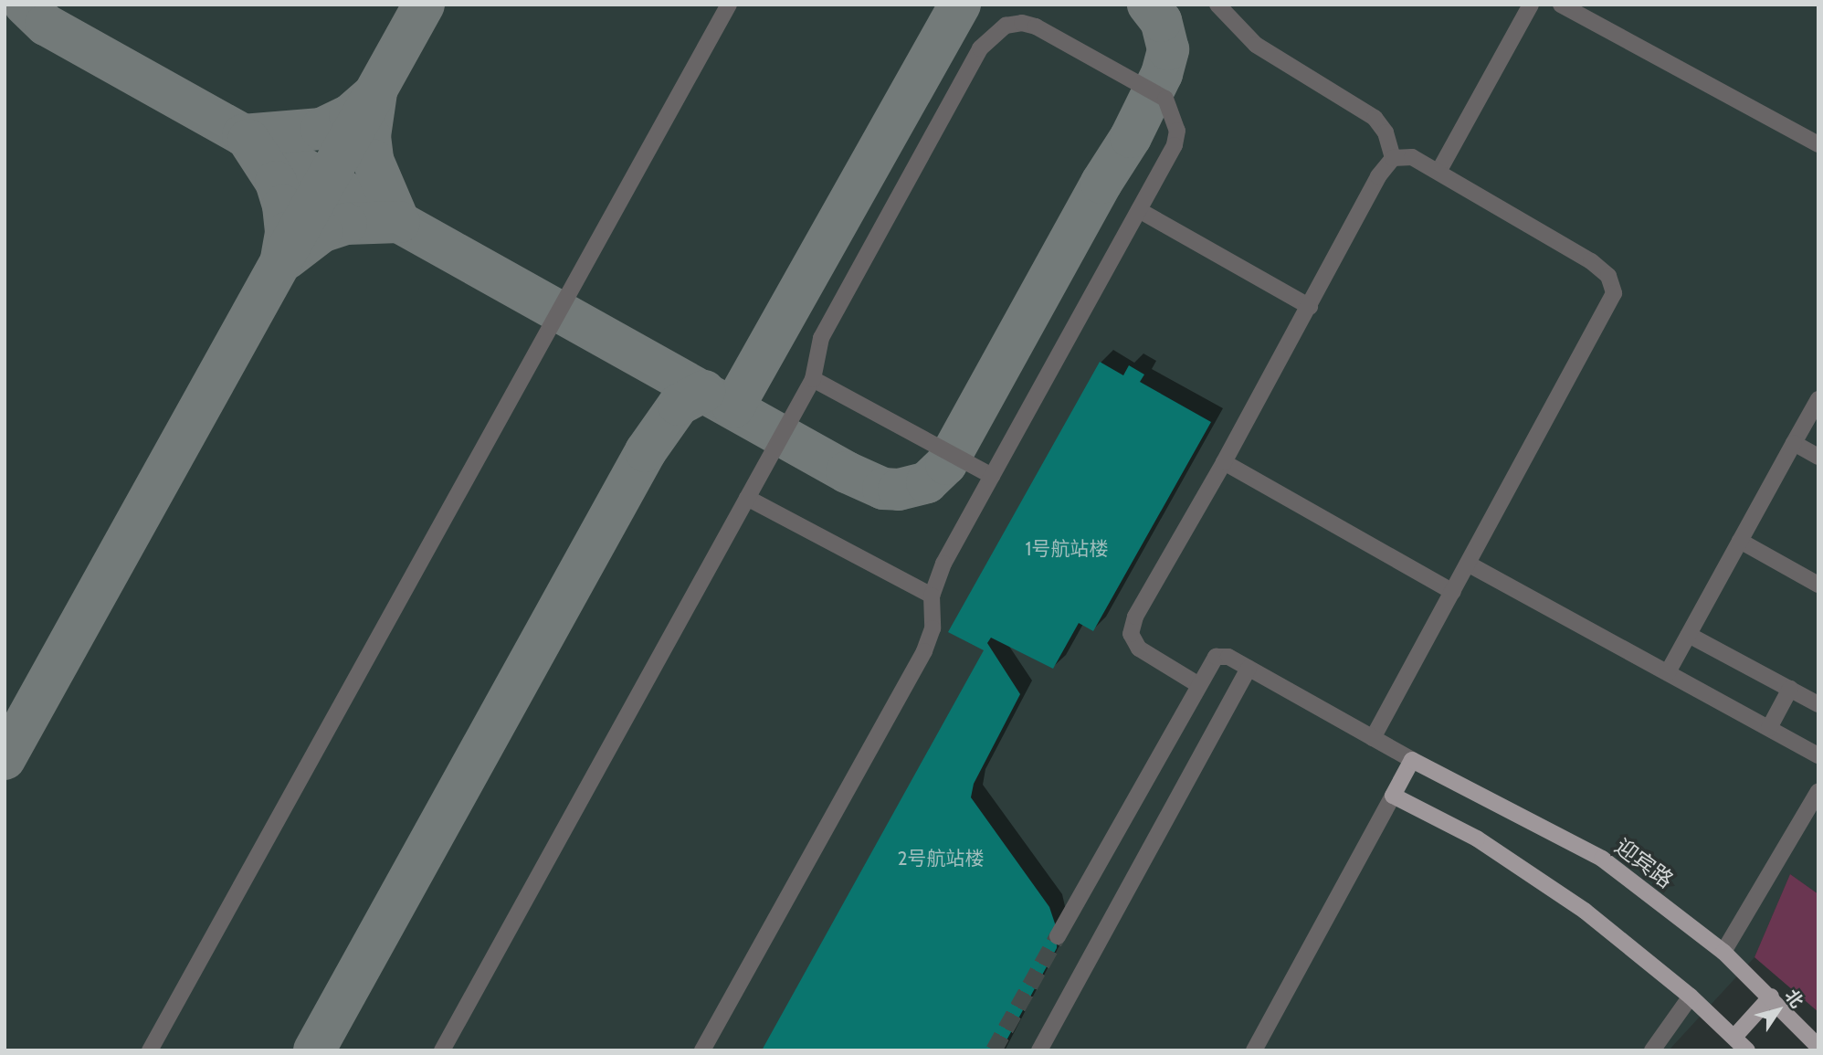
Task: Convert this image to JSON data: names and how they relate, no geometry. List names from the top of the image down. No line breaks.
{"streets":{"main road":["迎宾路"]},"house_numbers":["1号航站楼","2号航站楼"],"north":"top right"}
